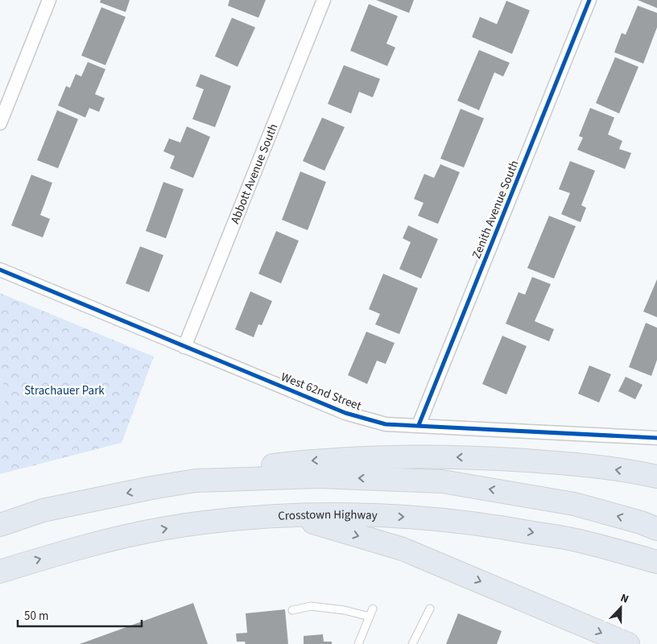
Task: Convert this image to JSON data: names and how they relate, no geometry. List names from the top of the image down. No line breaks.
{"streets":{"highway":["Crosstown Highway"],"street":["Abbott Avenue South","Zenith Avenue South","West 62nd Street"]},"crossings":[["Abbott Avenue South","West 62nd Street"],["Zenith Avenue South","West 62nd Street"]],"parks":["Strachauer Park"],"scale_bar":"50 m","north":"top"}
